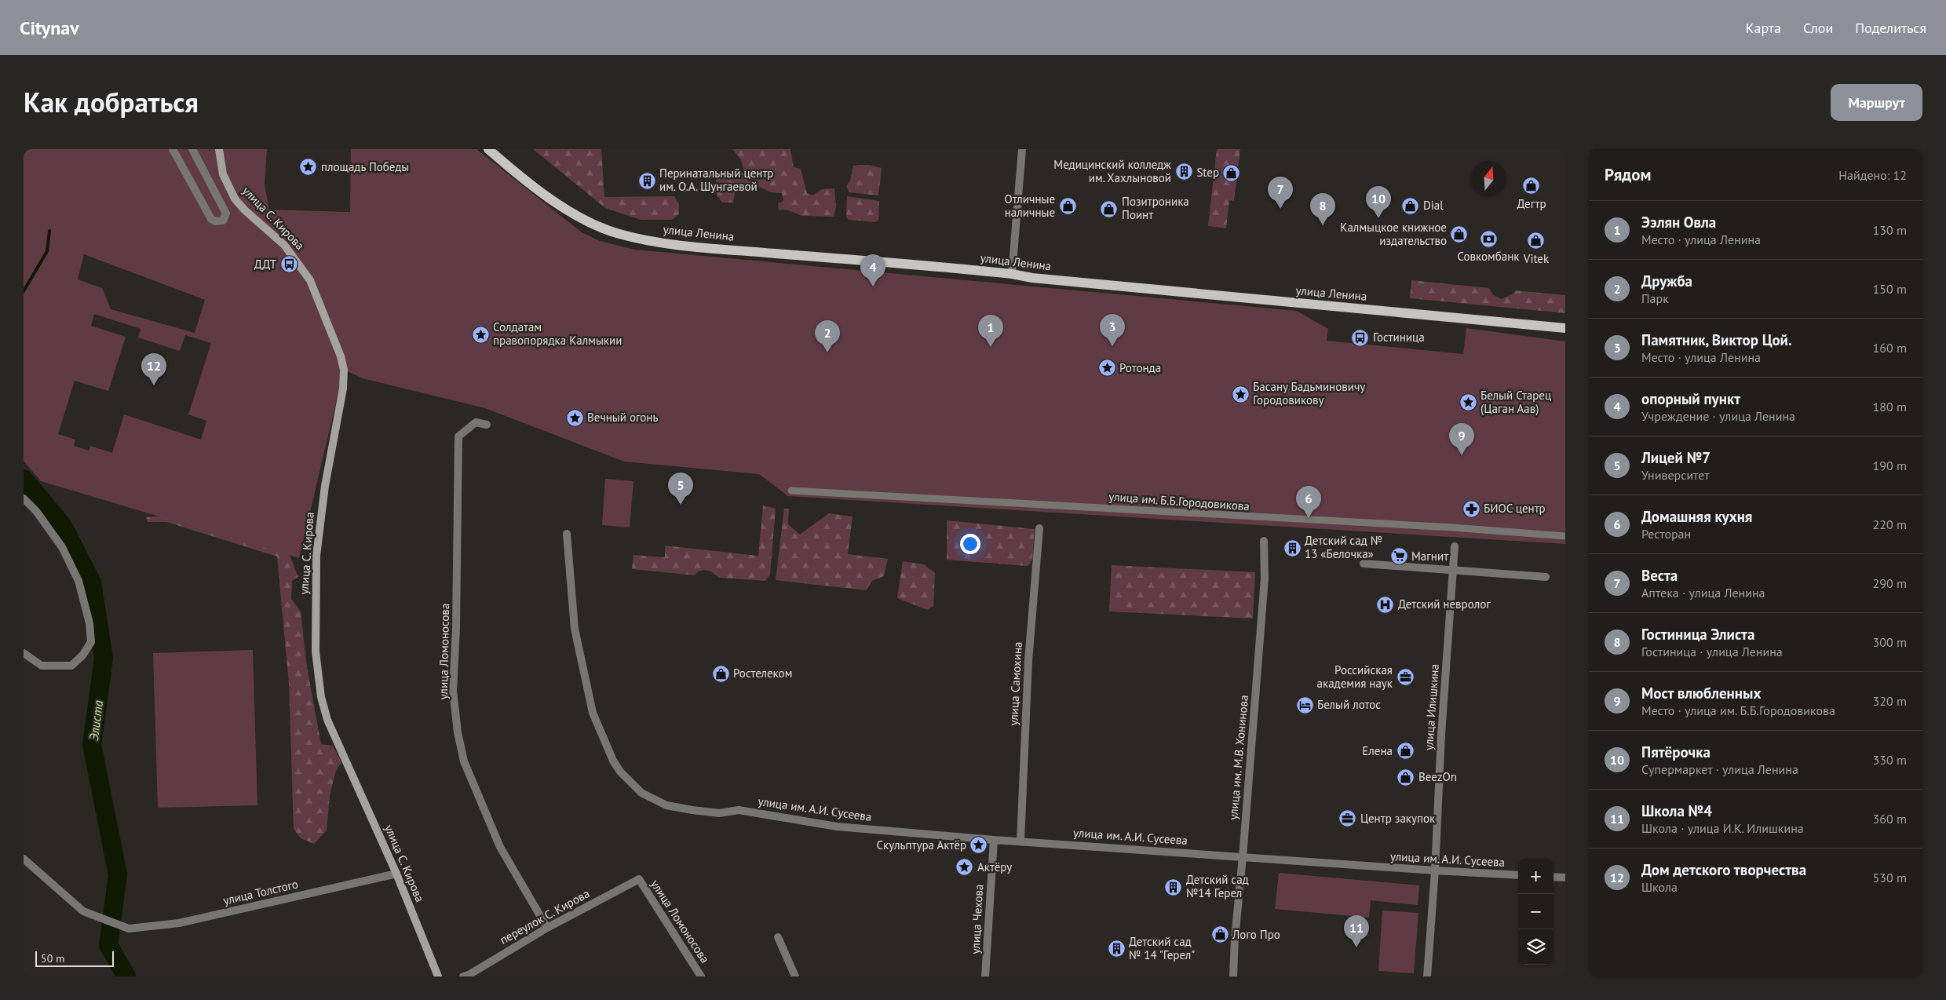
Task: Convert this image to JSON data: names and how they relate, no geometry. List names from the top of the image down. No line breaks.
{"streets":{"main road":["улица С. Кирова","улица Ленина"],"street":["улица им. Б.Б.Городовикова","улица Ломоносова","улица Самохина","улица Илишкина","улица им. М.В. Хонинова","улица им. А.И. Сусеева","улица Толстого","переулок С. Кирова","улица Чехова"]},"crossings":[["улица С. Кирова","улица Толстого"],["улица Ломоносова","переулок С. Кирова"],["улица Самохина","улица им. А.И. Сусеева"],["улица Илишкина","улица им. А.И. Сусеева"],["улица им. М.В. Хонинова","улица им. А.И. Сусеева"],["улица им. А.И. Сусеева","улица Чехова"]],"water":["Элиста"],"places":{"place":["площадь Победы","Солдатам правопорядка Калмыкии","Ротонда","Басану Бадьминовичу Городовикову","Белый Старец (Цаган Аав)","Вечный огонь","Скульптура Актёр","Актёру"],"building":["Медицинский колледж им. Хахлыновой","Перинатальный центр им. О.А. Шунгаевой","Детский сад № 13 «Белочка»","Детский сад №14 Герел","Детский сад № 14 \"Герел\""],"shop":["Step","Дегтр","Dial","Отличные наличные","Позитроника Поинт","Калмыцкое книжное издательство","Vitek","Ростелеком","Елена","BeezOn","Лого Про"],"bank":["Совкомбанк"],"bus stop":["ДДТ","Гостиница"],"pharmacy":["БИОС центр"],"supermarket":["Магнит"],"hospital":["Детский невролог"],"office":["Российская академия наук","Центр закупок"],"hotel":["Белый лотос"]},"scale_bar":"50 m","north":"top","page":{"header":"Citynav","nav":["Карта","Слои","Поделиться"],"title":"Как добраться","buttons":"Маршрут","heading":["Рядом","Найдено: 12"],"pins":["7","10","8","4","3","1","2","12","9","5","6","11"],"list":[{"mark":"1","name":"Ээлян Овла","note":"Место · улица Ленина","value":"130 m"},{"mark":"2","name":"Дружба","note":"Парк","value":"150 m"},{"mark":"3","name":"Памятник, Виктор Цой.","note":"Место · улица Ленина","value":"160 m"},{"mark":"4","name":"опорный пункт","note":"Учреждение · улица Ленина","value":"180 m"},{"mark":"5","name":"Лицей №7","note":"Университет","value":"190 m"},{"mark":"6","name":"Домашняя кухня","note":"Ресторан","value":"220 m"},{"mark":"7","name":"Веста","note":"Аптека · улица Ленина","value":"290 m"},{"mark":"8","name":"Гостиница Элиста","note":"Гостиница · улица Ленина","value":"300 m"},{"mark":"9","name":"Мост влюбленных","note":"Место · улица им. Б.Б.Городовикова","value":"320 m"},{"mark":"10","name":"Пятёрочка","note":"Супермаркет · улица Ленина","value":"330 m"},{"mark":"11","name":"Школа №4","note":"Школа · улица И.К. Илишкина","value":"360 m"},{"mark":"12","name":"Дом детского творчества","note":"Школа","value":"530 m"}],"map_buttons":["+","−"],"scale":"50 m"}}
